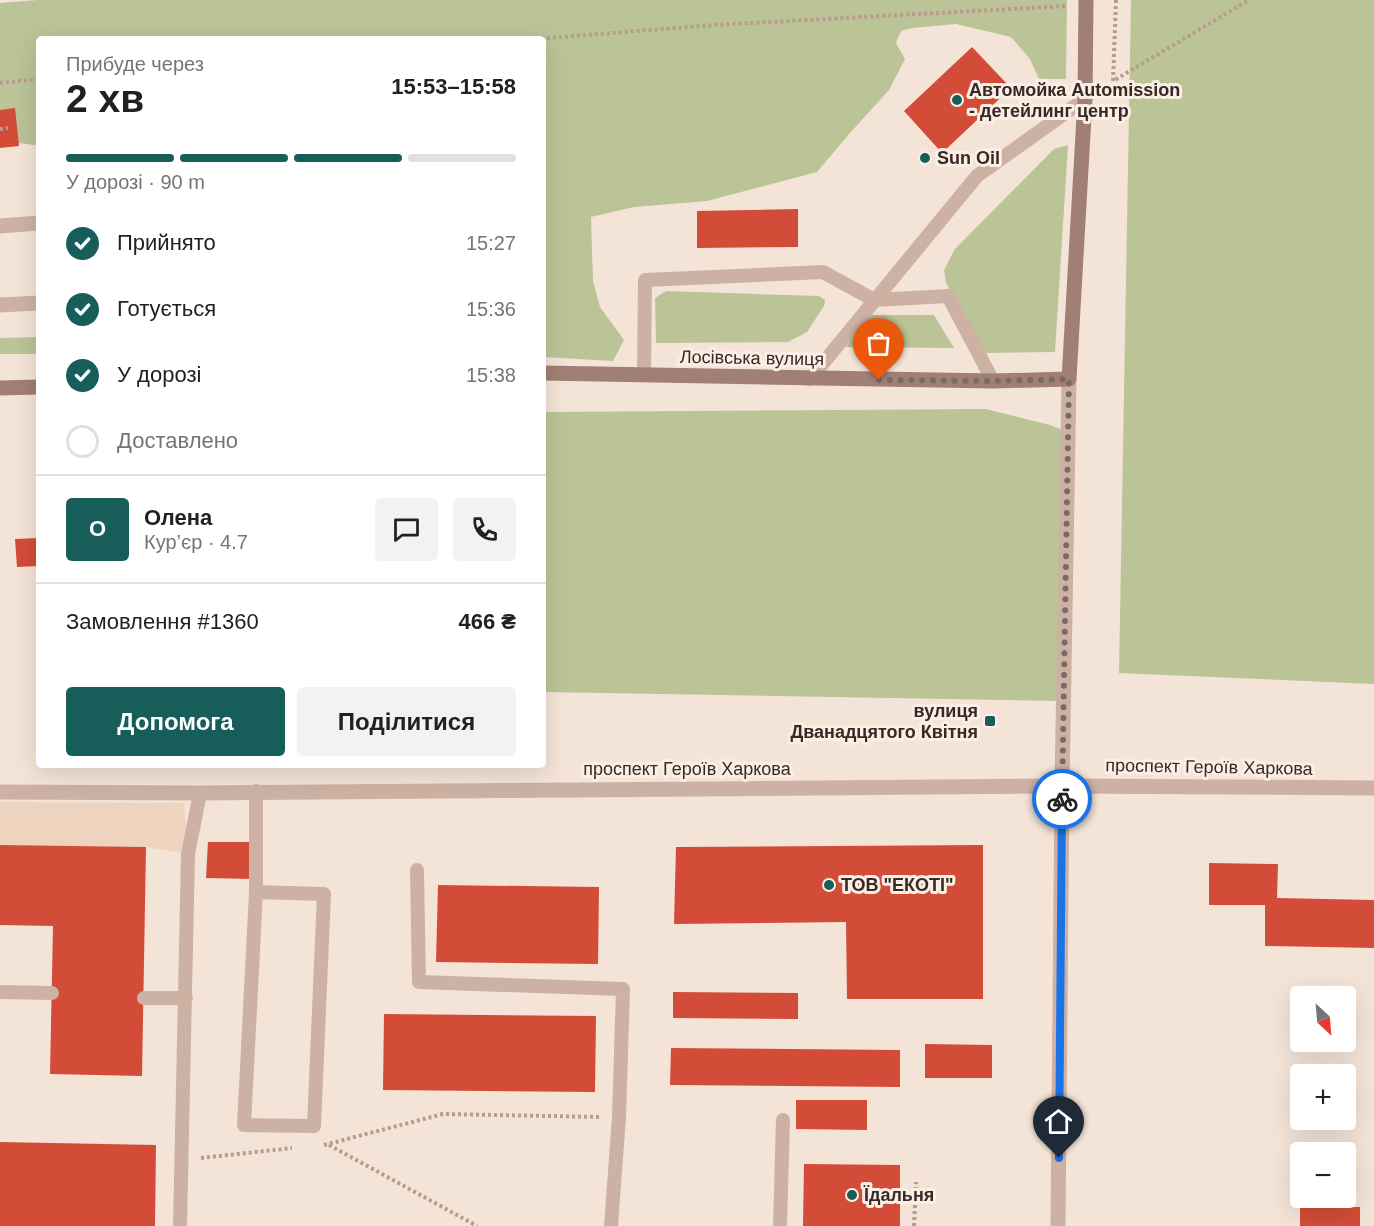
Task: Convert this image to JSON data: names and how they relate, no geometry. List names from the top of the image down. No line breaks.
{"streets":{"main road":["Лосівська вулиця"],"street":["проспект Героїв Харкова"]},"places":{"other":["Автомойка Automission - детейлинг центр","Sun Oil","ТОВ \"ЕКОТI\"","Їдальня"],"transit":["вулиця Дванадцятого Квітня"]},"north":"bottom right","page":{"heading":["2 хв","Прибуде через","15:53–15:58"],"panel":["Олена","Кур’єр · 4.7","Замовлення #1360","466 ₴"],"bar":"У дорозі · 90 m","list":[["Прийнято","15:27"],["Готується","15:36"],["У дорозі","15:38"],"Доставлено"],"round":"О","buttons":["Допомога","Поділитися"],"map_buttons":["+","−"]}}
